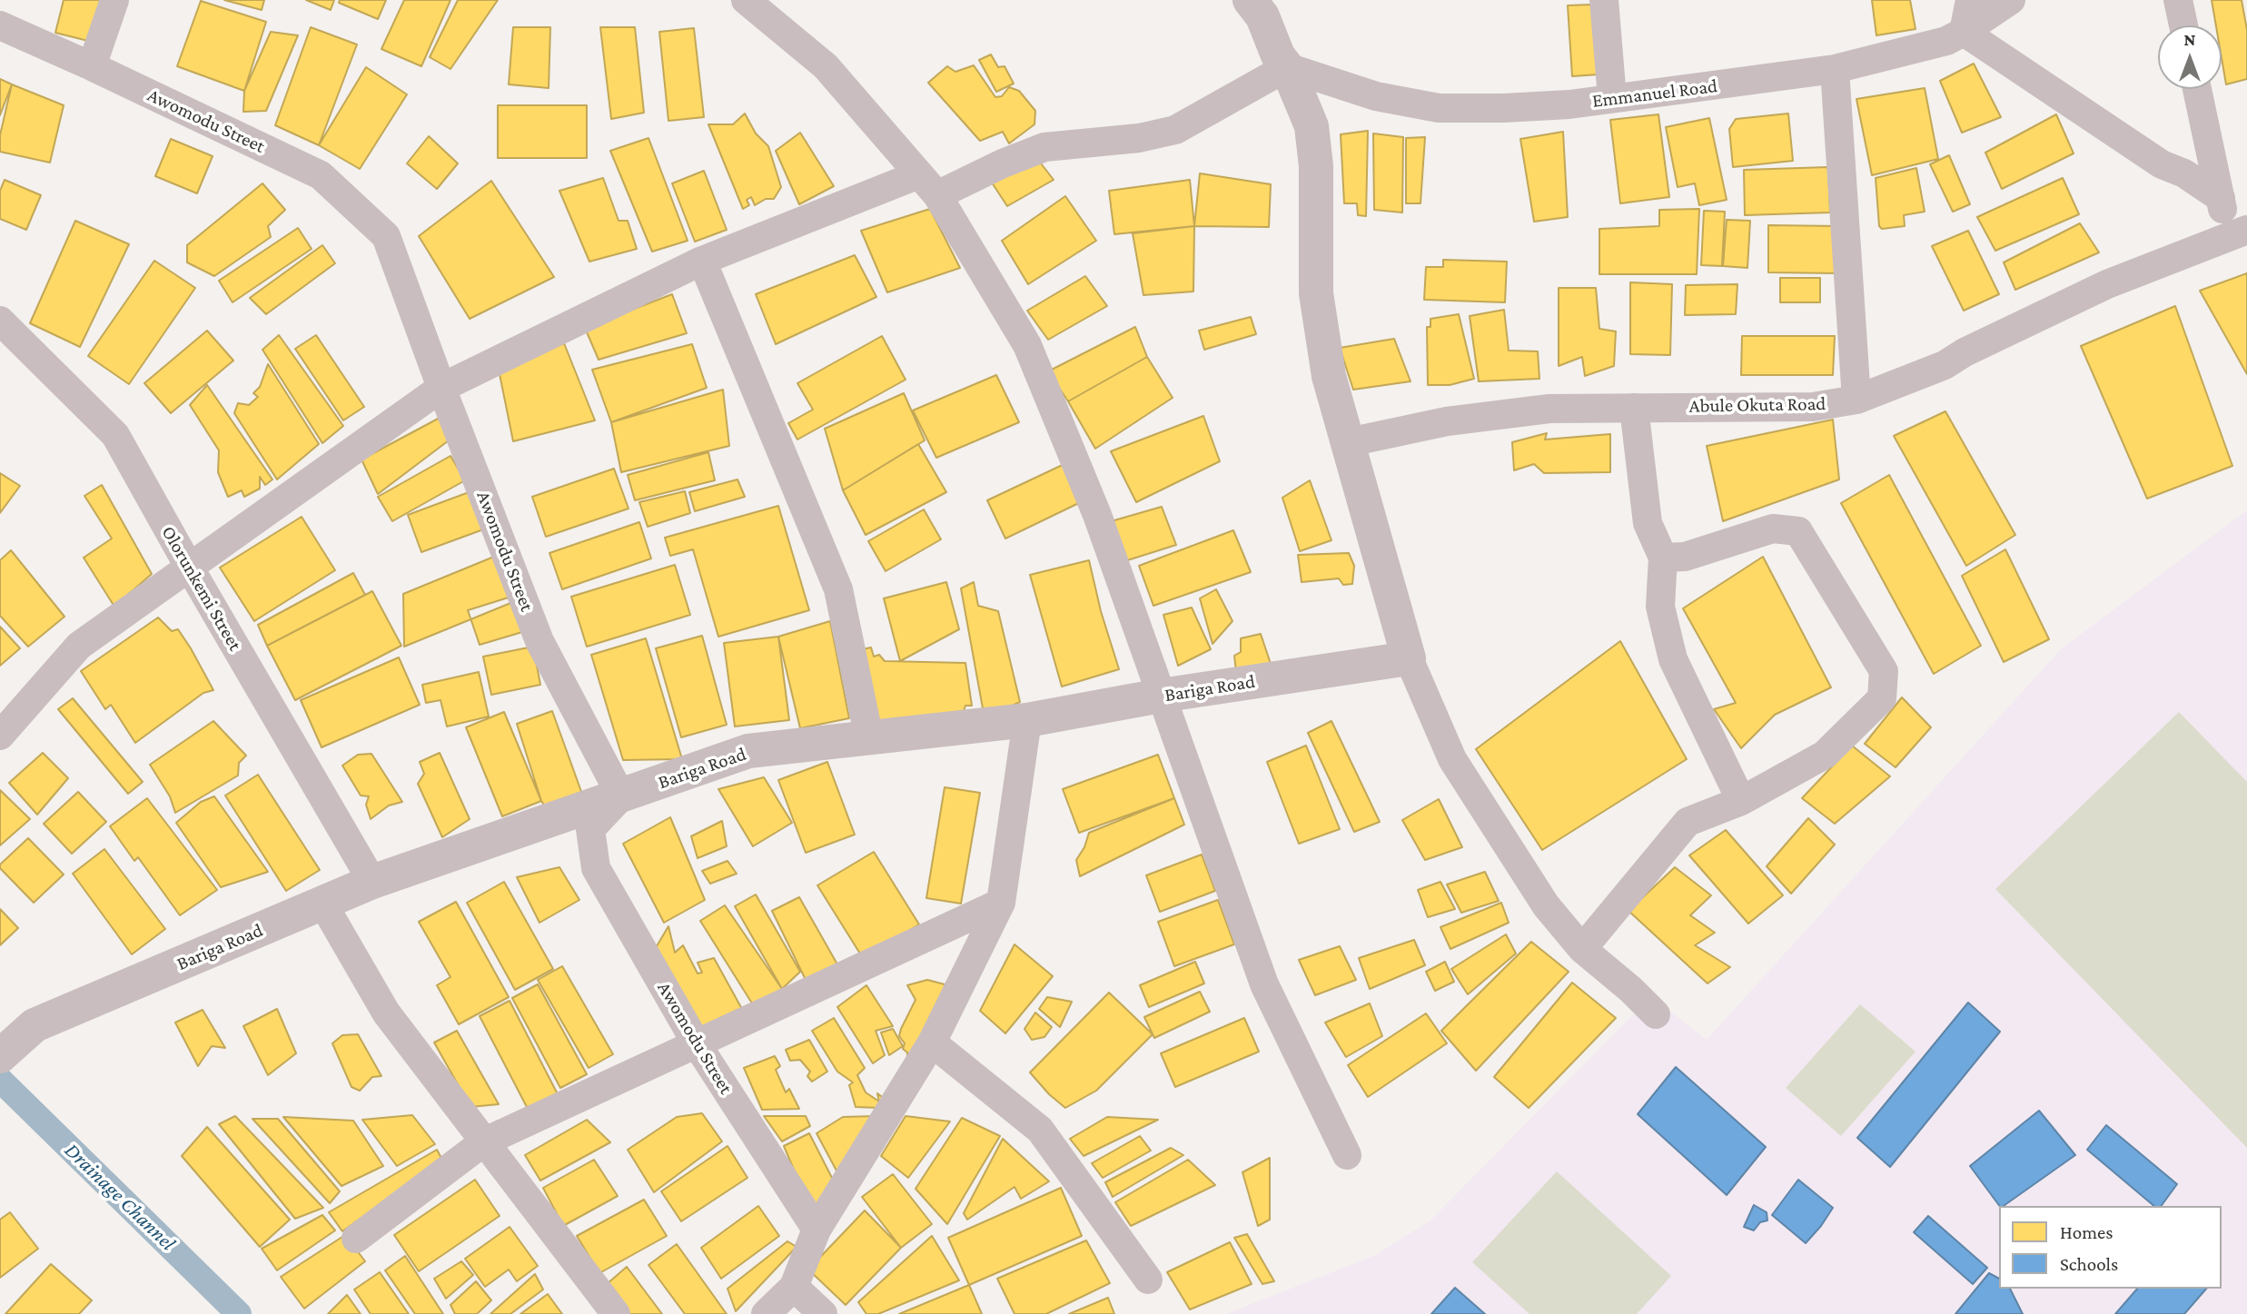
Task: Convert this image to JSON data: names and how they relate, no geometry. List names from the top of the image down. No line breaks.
{"streets":{"street":["Emmanuel Road","Awomodu Street","Abule Okuta Road","Olorunkemi Street","Bariga Road"]},"crossings":[["Awomodu Street","Bariga Road"],["Olorunkemi Street","Bariga Road"]],"water":["Drainage Channel"],"legend":["Homes","Schools"],"north":"top"}
